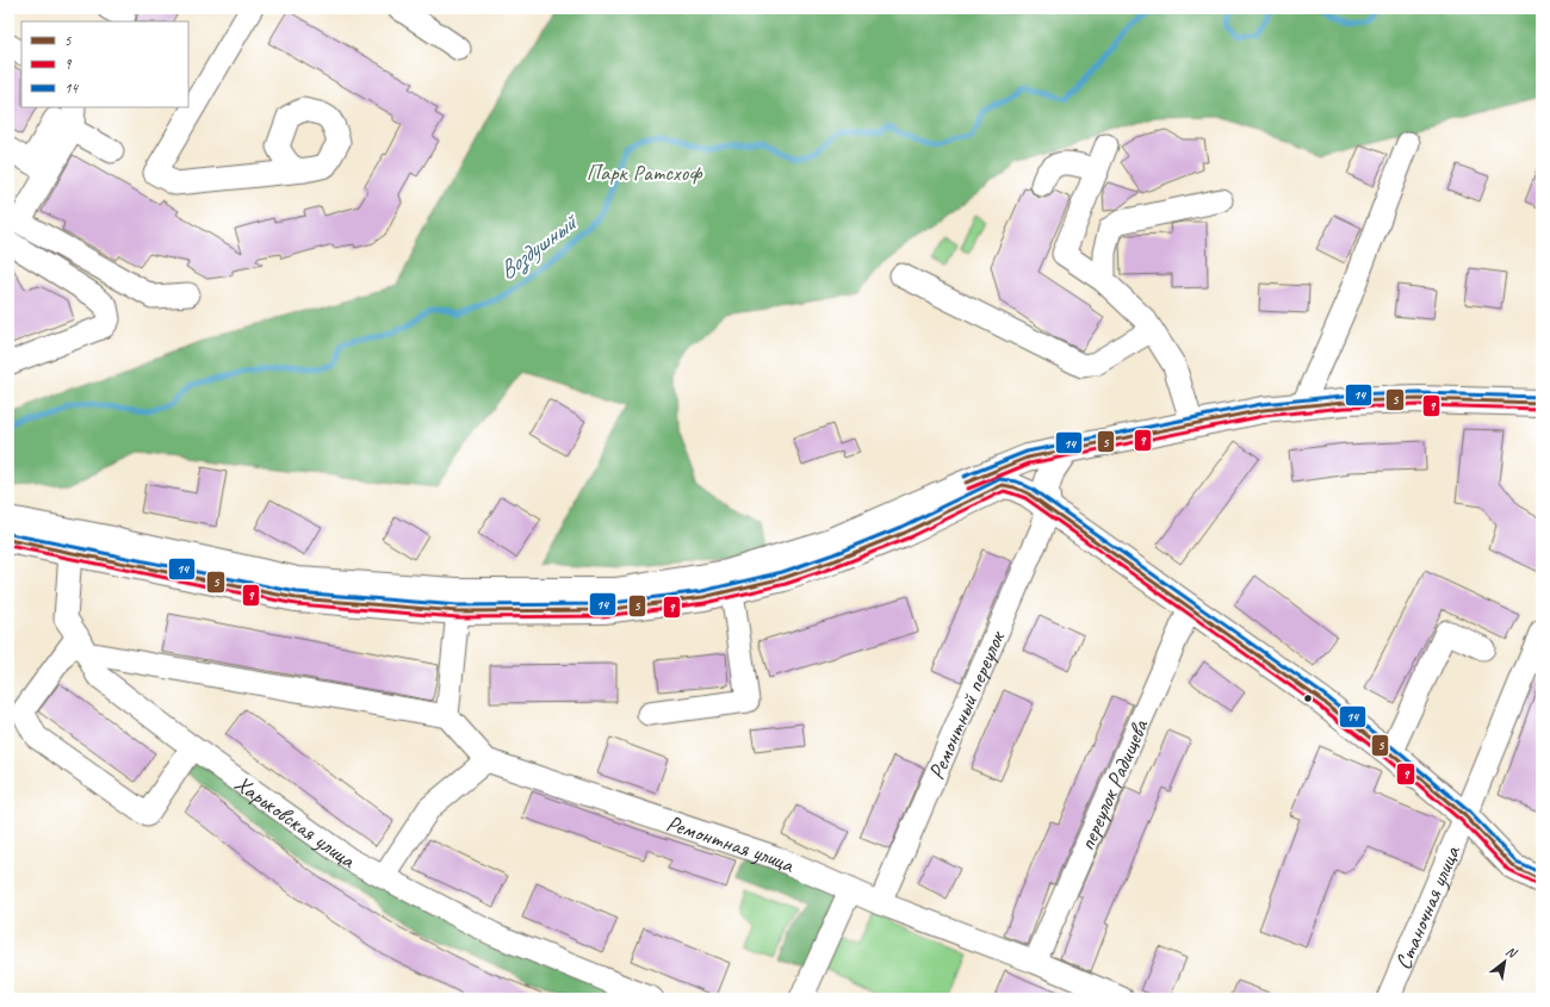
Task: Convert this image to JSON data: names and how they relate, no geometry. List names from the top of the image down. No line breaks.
{"streets":{"street":["Ремонтный переулок","переулок Радищева","Харьковская улица","Ремонтная улица","Станочная улица"]},"crossings":[["Ремонтный переулок","Ремонтная улица"],["переулок Радищева","Ремонтная улица"]],"water":["Воздушный"],"parks":["Парк Ратсхоф"],"lines":["transit line 14","transit line 5","transit line 9"],"legend":["5","9","14"],"north":"top right"}
